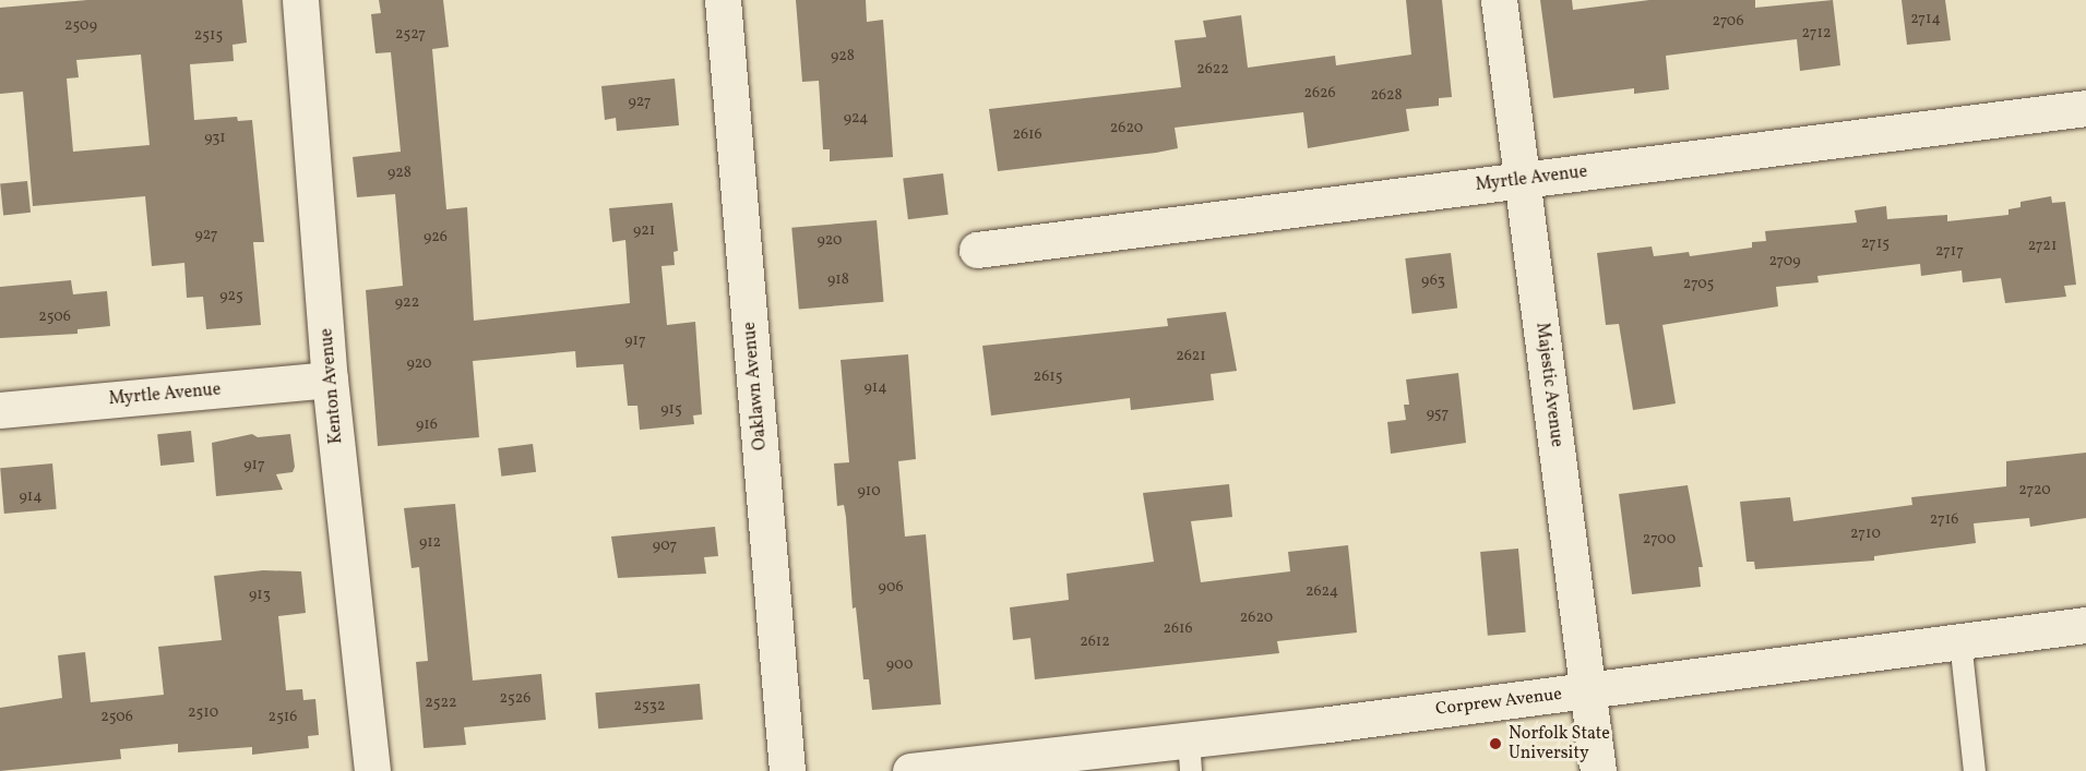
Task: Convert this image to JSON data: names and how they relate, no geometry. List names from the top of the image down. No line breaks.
{"streets":{"street":["Myrtle Avenue","Majestic Avenue","Kenton Avenue","Oaklawn Avenue","Corprew Avenue"]},"crossings":[["Myrtle Avenue","Majestic Avenue"],["Myrtle Avenue","Kenton Avenue"],["Majestic Avenue","Corprew Avenue"]],"places":["Norfolk State University"],"house_numbers":["2714","2706","2509","2712","2527","2515","928","2622","2626","2628","927","924","2620","2616","931","928","921","927","926","920","2715","2721","2717","2709","918","963","2705","925","922","2506","917","2621","920","2615","914","915","957","916","917","2720","910","914","2716","2710","2700","912","907","906","2624","913","2620","2616","2612","900","2526","2522","2532","2510","2506","2516"]}
